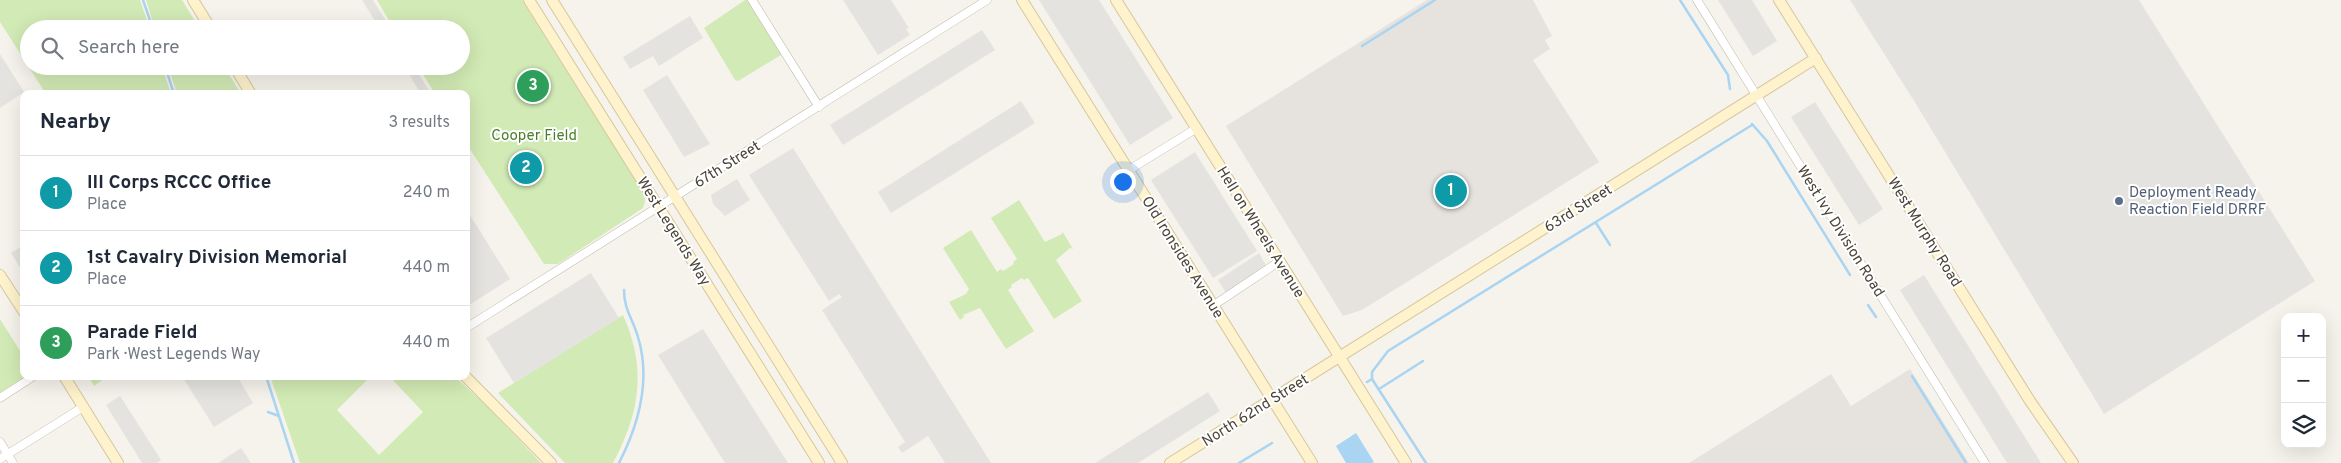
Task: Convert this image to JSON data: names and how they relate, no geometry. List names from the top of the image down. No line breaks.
{"streets":{"street":["67th Street","63rd Street","West Legends Way","West Ivy Division Road","Hell on Wheels Avenue","West Murphy Road","Old Ironsides Avenue","North 62nd Street"]},"crossings":[["67th Street","West Legends Way"],["63rd Street","West Ivy Division Road"],["63rd Street","Hell on Wheels Avenue"],["63rd Street","West Murphy Road"],["63rd Street","North 62nd Street"],["Hell on Wheels Avenue","North 62nd Street"],["Old Ironsides Avenue","North 62nd Street"]],"parks":["Cooper Field"],"places":["Deployment Ready Reaction Field DRRF"],"page":{"search":"Search here","pins":["3","2","1"],"heading":["Nearby","3 results"],"list":[{"mark":"1","name":"III Corps RCCC Office","note":"Place","value":"240 m"},{"mark":"2","name":"1st Cavalry Division Memorial","note":"Place","value":"440 m"},{"mark":"3","name":"Parade Field","note":"Park · West Legends Way","value":"440 m"}],"map_buttons":["+","−"]}}
